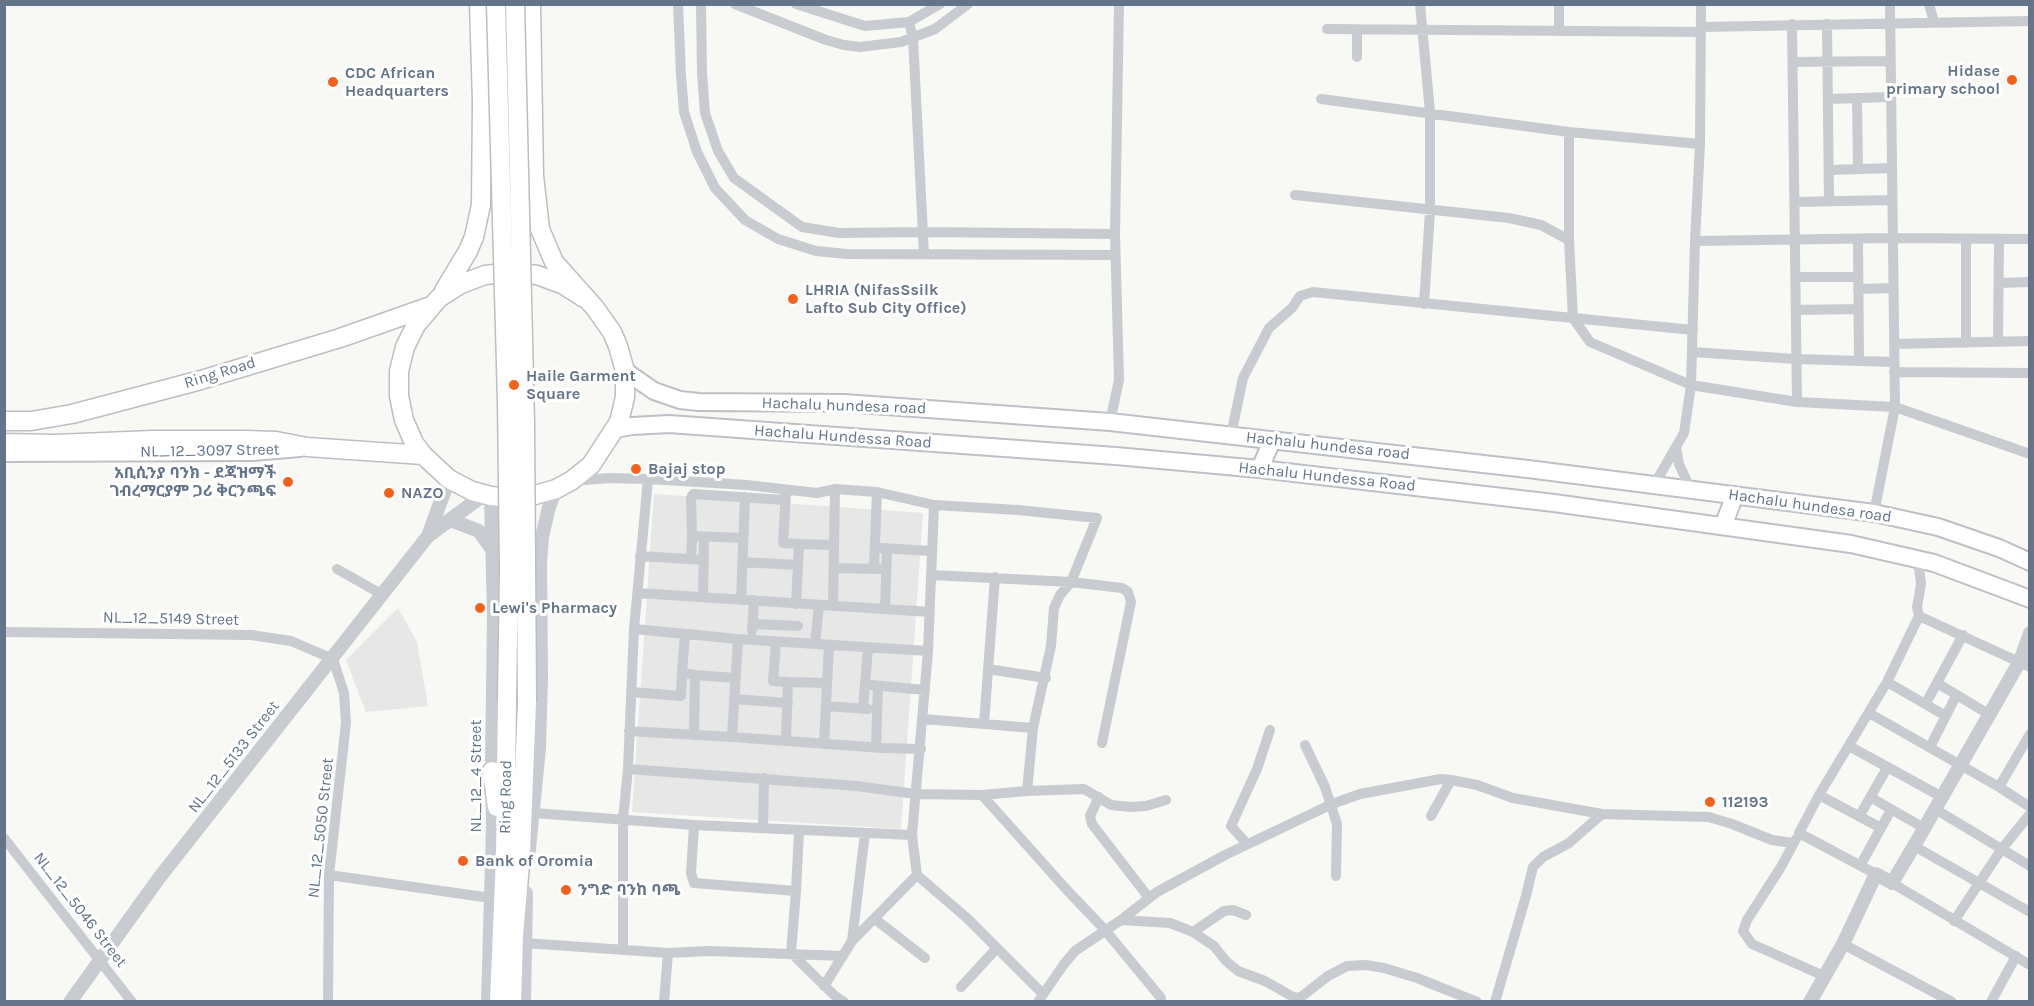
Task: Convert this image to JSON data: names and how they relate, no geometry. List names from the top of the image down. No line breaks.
{"streets":{"highway":["Ring Road"],"main road":["Hachalu hundesa road","Hachalu Hundessa Road","NL_12_3097 Street"],"street":["NL_12_5149 Street","NL_12_5133 Street","NL_12_4 Street","NL_12_5050 Street","NL_12_5046 Street"]},"crossings":[["NL_12_5149 Street","NL_12_5133 Street"],["NL_12_5149 Street","NL_12_5050 Street"],["NL_12_5133 Street","NL_12_5050 Street"],["NL_12_5133 Street","NL_12_5046 Street"]],"places":["Hidase primary school","CDC African Headquarters","LHRIA (NifasSsilk Lafto Sub City Office)","Haile Garment Square","Bajaj stop","አቢሲንያ ባንክ - ደጃዝማች ገብረማርያም ጋሪ ቅርንጫፍ","NAZO","Lewi's Pharmacy","112193","Bank of Oromia","ንግድ ባንከ ባጫ"]}
